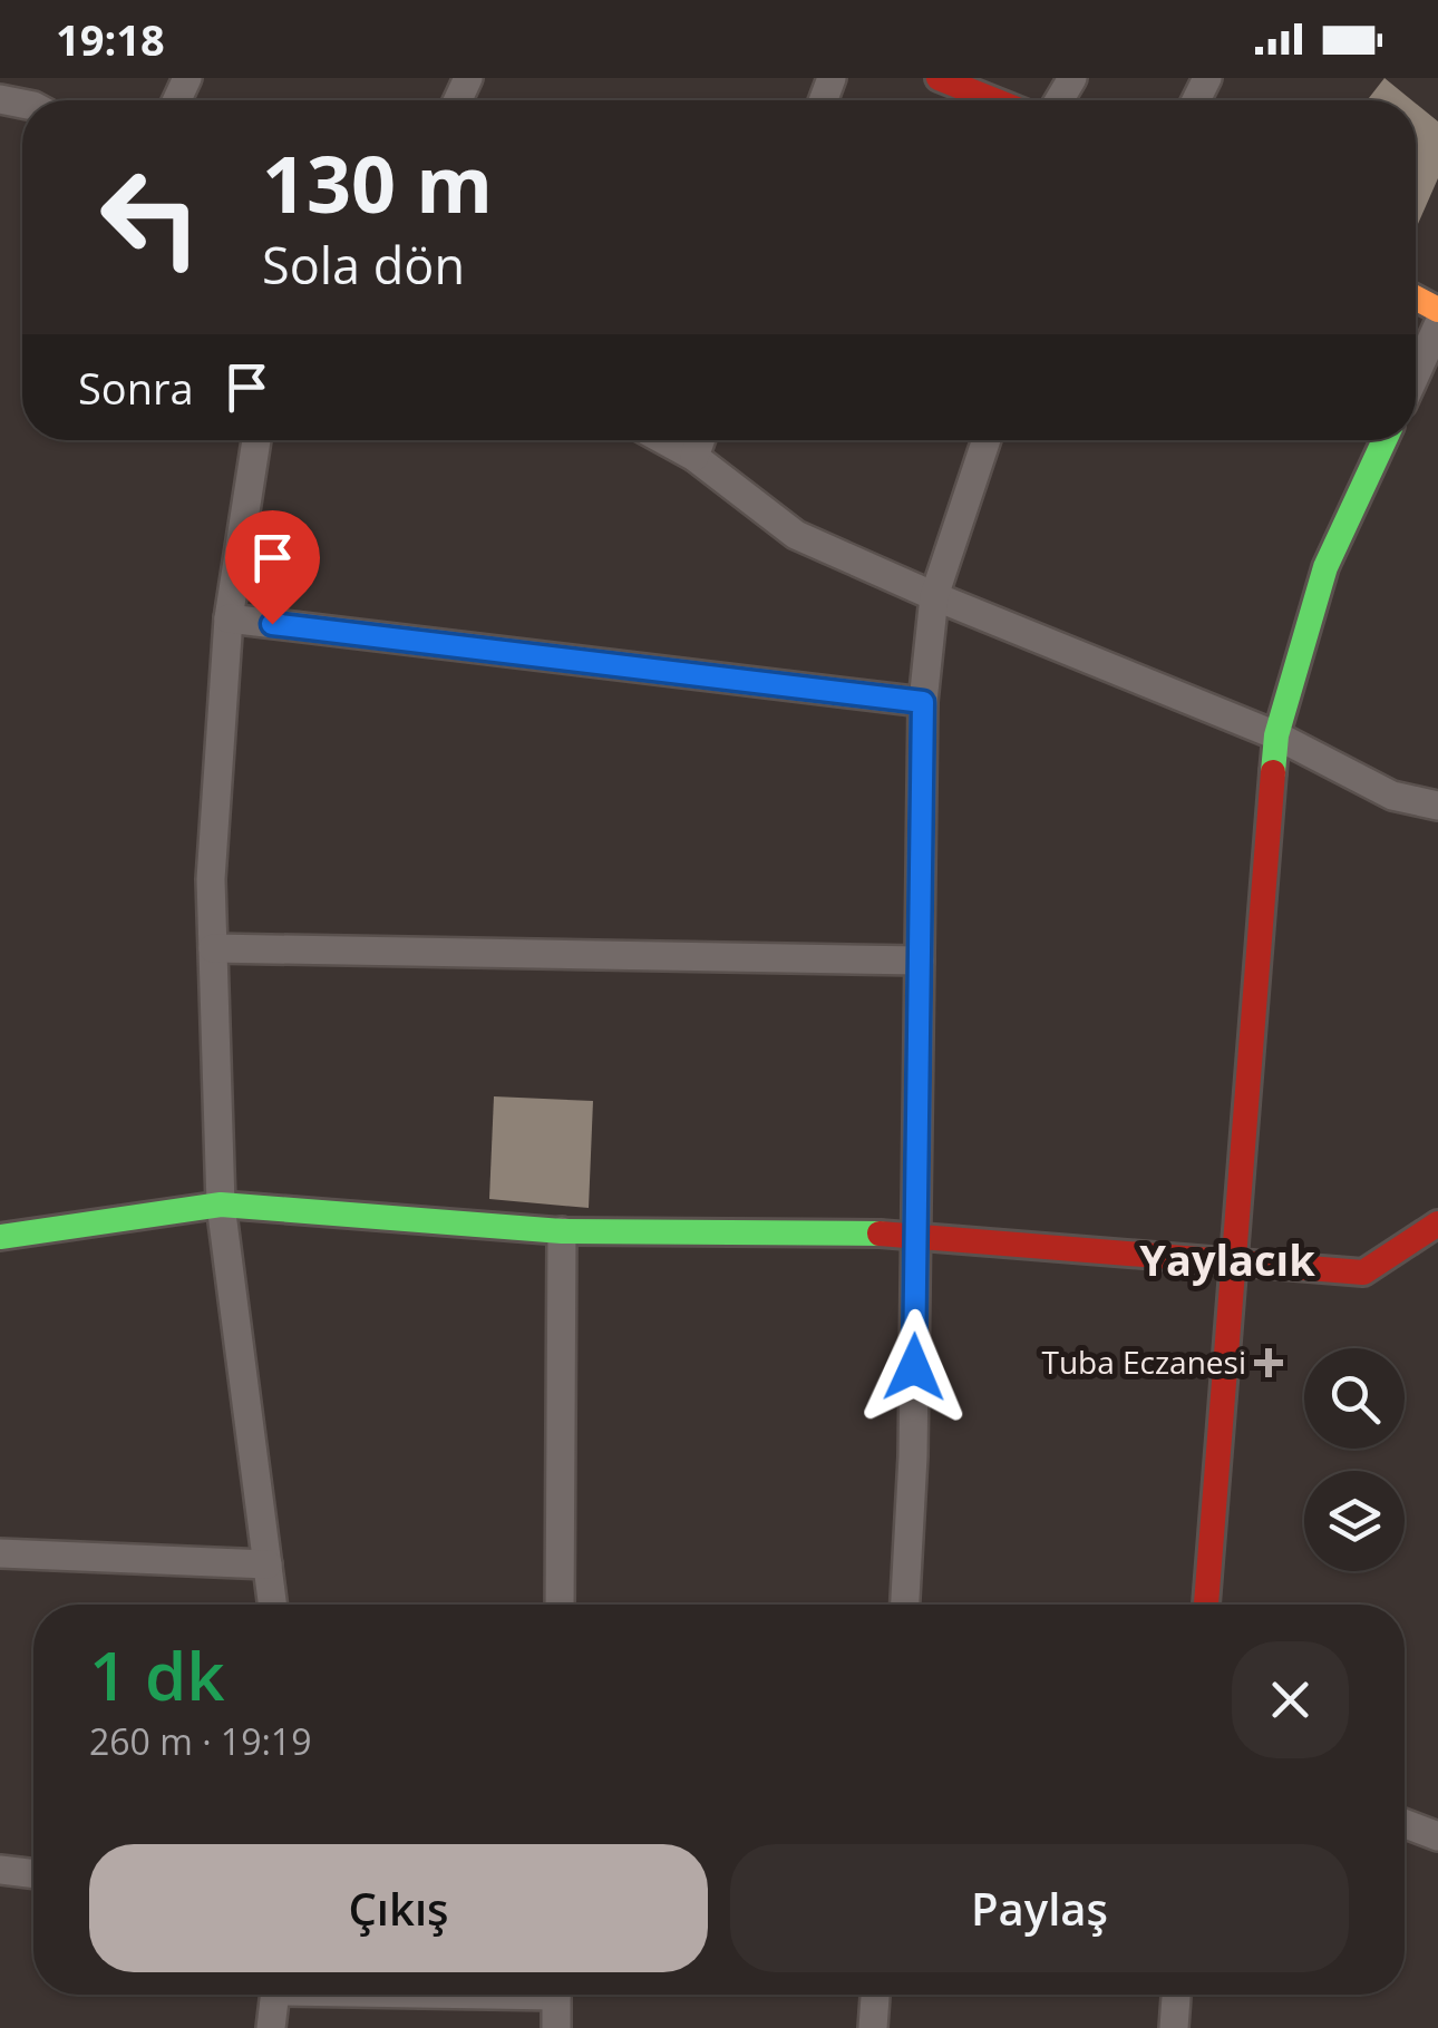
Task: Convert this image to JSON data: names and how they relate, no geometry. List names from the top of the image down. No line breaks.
{"districts":["Yaylacık"],"places":{"health":["Tuba Eczanesi"]},"page":{"status":"19:18","turn":["130 m","Sola dön"],"then":"Sonra","heading":["1 dk","260 m · 19:19"],"buttons":["Çıkış","Paylaş"]}}
